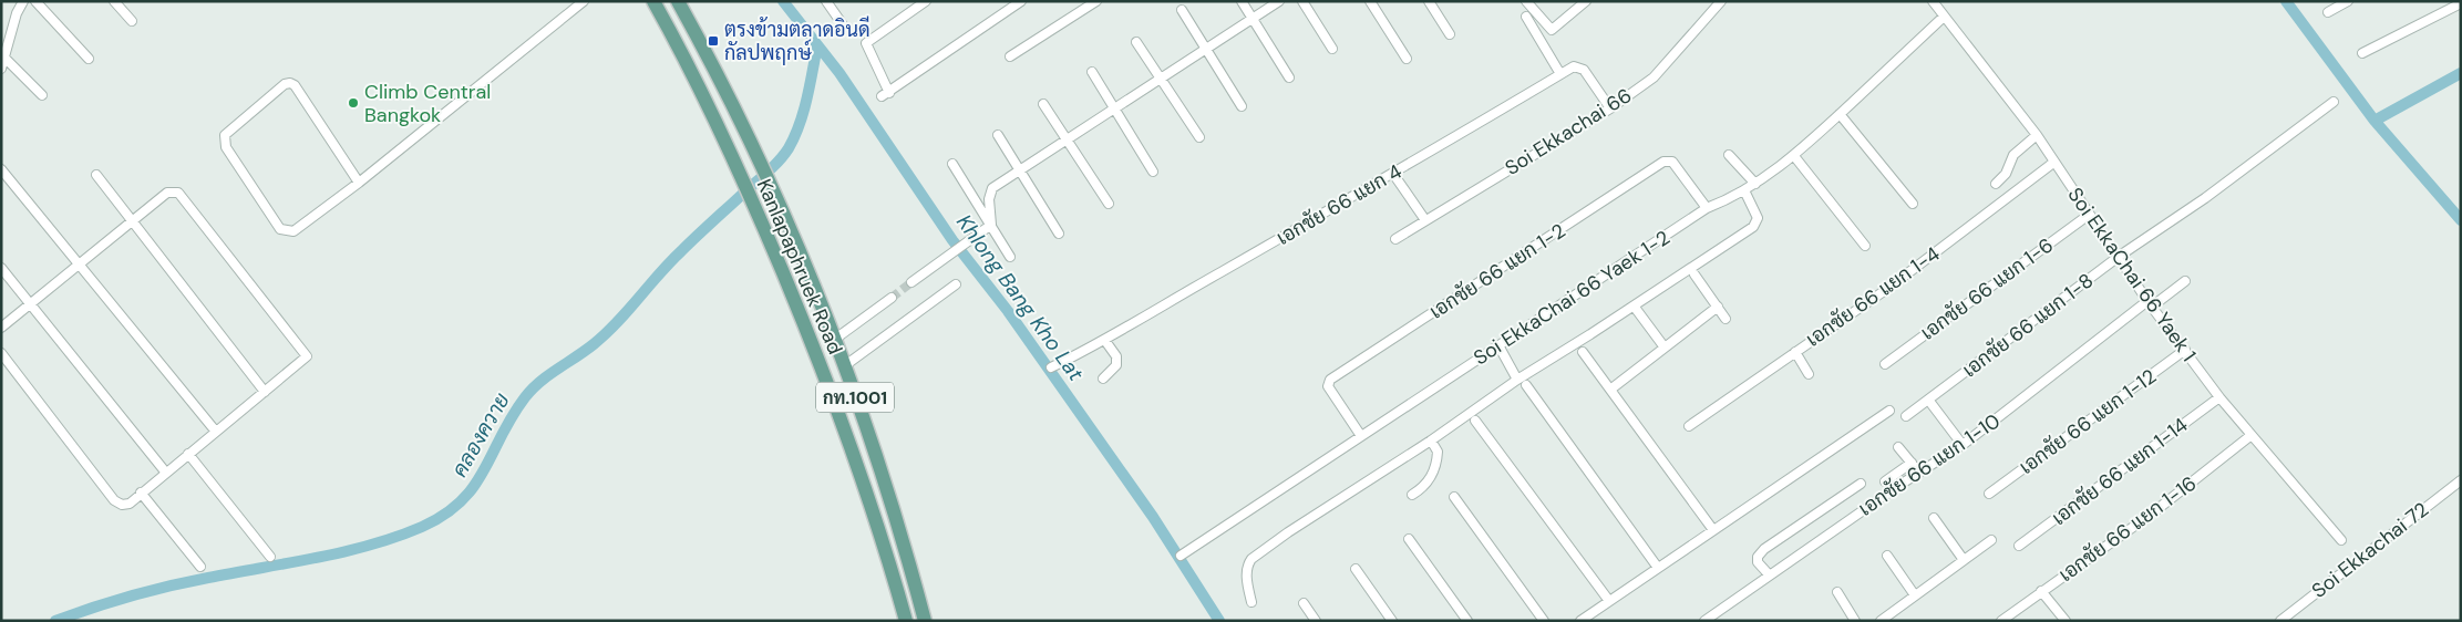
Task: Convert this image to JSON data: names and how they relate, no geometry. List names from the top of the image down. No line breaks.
{"streets":{"main road":["Kanlapaphruek Road","กท.1001"],"street":["Soi Ekkachai 66","เอกชัย 66 แยก 4","เอกชัย 66 แยก 1-2","Soi EkkaChai 66 Yaek 1","เอกชัย 66 แยก 1-6","เอกชัย 66 แยก 1-4","Soi EkkaChai 66 Yaek 1-2","เอกชัย 66 แยก 1-8","เอกชัย 66 แยก 1-12","เอกชัย 66 แยก 1-10","เอกชัย 66 แยก 1-14","เอกชัย 66 แยก 1-16","Soi Ekkachai 72"]},"crossings":[["Soi Ekkachai 66","เอกชัย 66 แยก 4"],["เอกชัย 66 แยก 1-2","Soi EkkaChai 66 Yaek 1-2"],["Soi EkkaChai 66 Yaek 1","เอกชัย 66 แยก 1-6"],["Soi EkkaChai 66 Yaek 1","เอกชัย 66 แยก 1-4"],["Soi EkkaChai 66 Yaek 1","Soi EkkaChai 66 Yaek 1-2"],["Soi EkkaChai 66 Yaek 1","เอกชัย 66 แยก 1-8"],["Soi EkkaChai 66 Yaek 1","เอกชัย 66 แยก 1-12"],["Soi EkkaChai 66 Yaek 1","เอกชัย 66 แยก 1-10"],["Soi EkkaChai 66 Yaek 1","เอกชัย 66 แยก 1-14"],["Soi EkkaChai 66 Yaek 1","เอกชัย 66 แยก 1-16"]],"water":["Khlong Bang Kho Lat","คลองควาย"],"places":{"transit":["ตรงข้ามตลาดอินดี กัลปพฤกษ์"],"other":["Climb Central Bangkok"]}}
